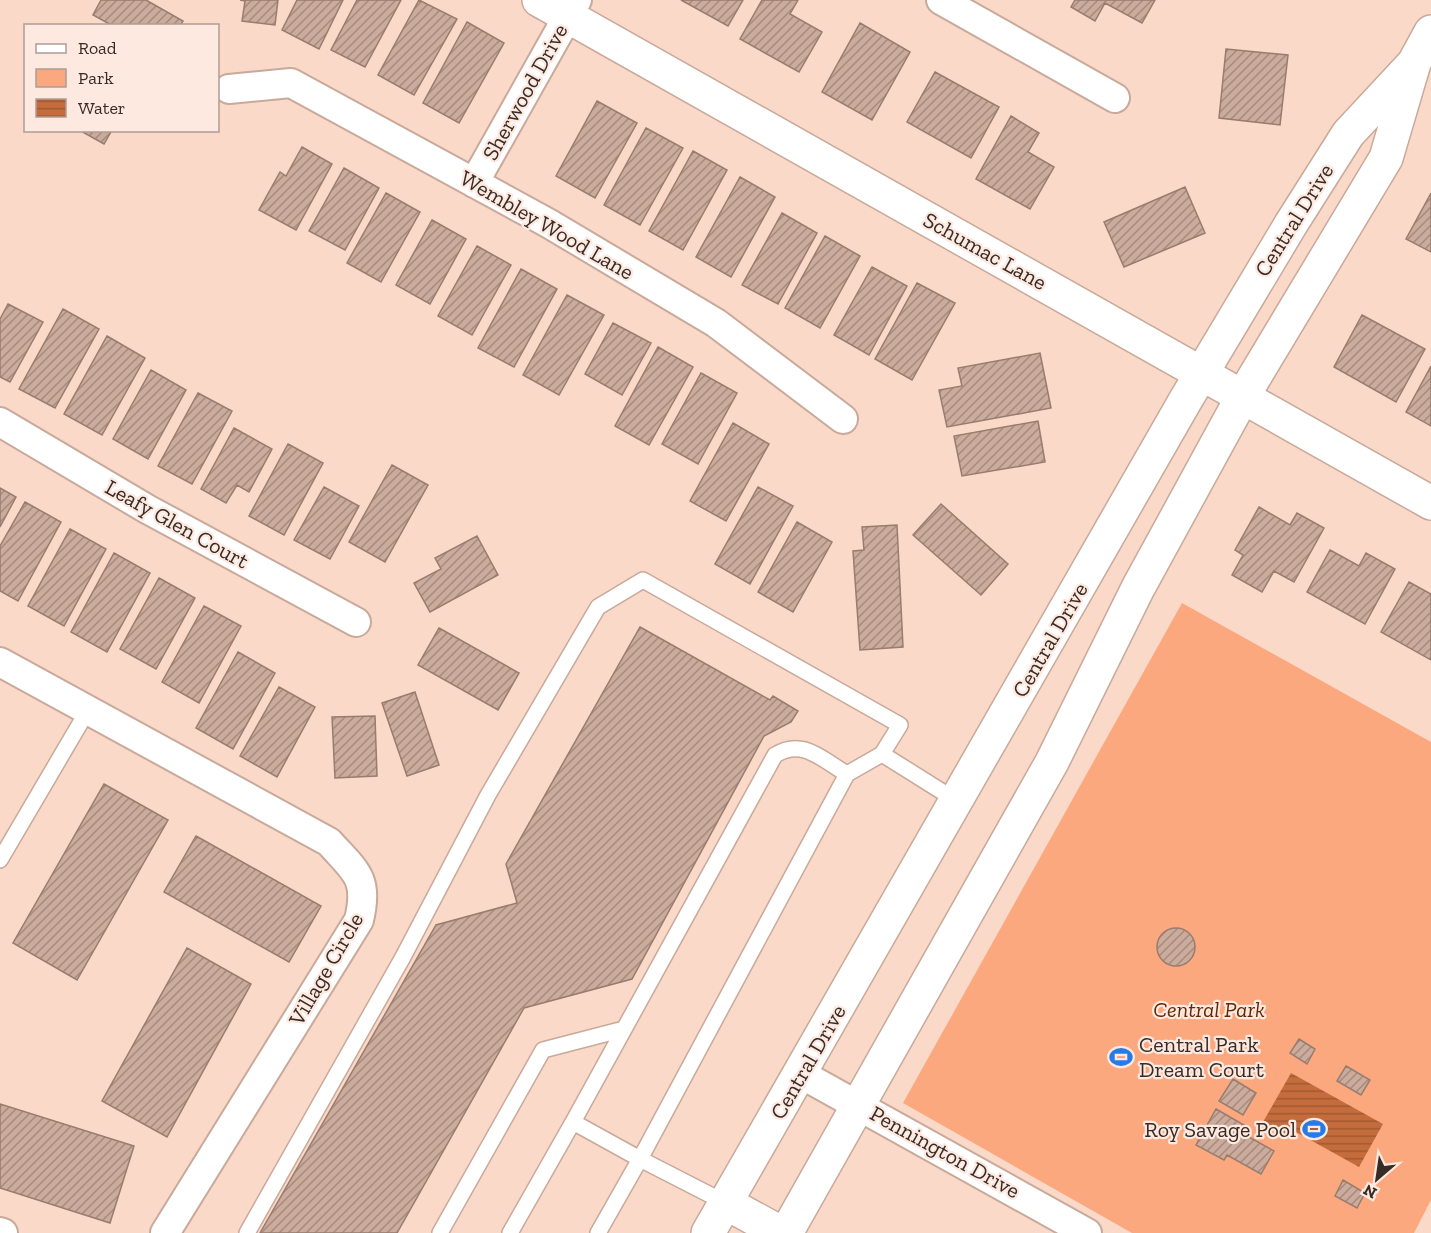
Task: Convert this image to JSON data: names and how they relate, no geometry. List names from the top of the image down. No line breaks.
{"streets":{"main road":["Central Drive","Schumac Lane"],"street":["Sherwood Drive","Wembley Wood Lane","Leafy Glen Court","Village Circle","Pennington Drive"]},"crossings":[["Sherwood Drive","Wembley Wood Lane"],["Sherwood Drive","Schumac Lane"],["Central Drive","Schumac Lane"],["Central Drive","Pennington Drive"]],"parks":["Central Park"],"places":{"sports":["Central Park Dream Court","Roy Savage Pool"]},"legend":["Road","Park","Water"],"north":"bottom left"}
